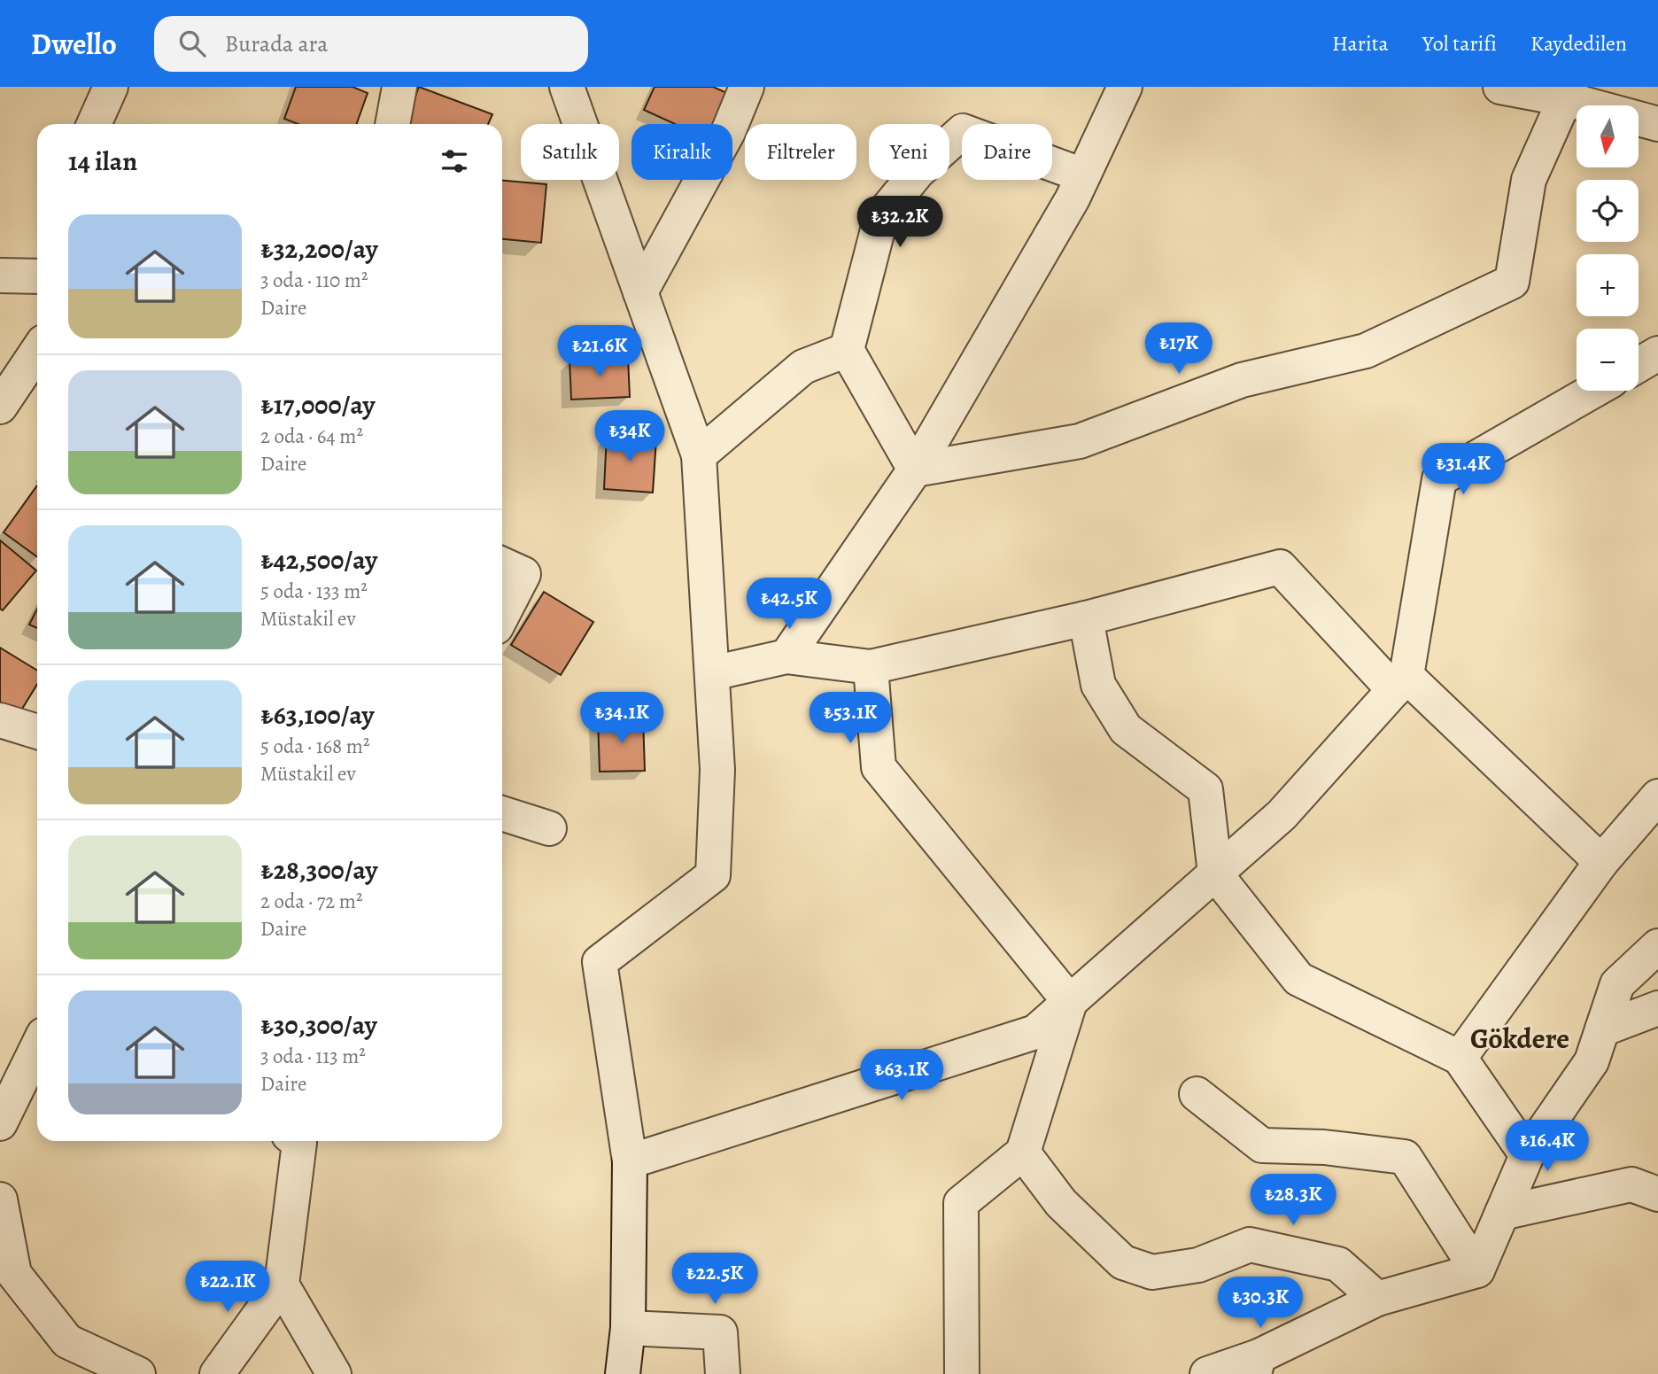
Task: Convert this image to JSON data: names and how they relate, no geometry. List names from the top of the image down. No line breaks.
{"districts":["Gökdere"],"north":"bottom","page":{"header":"Dwello","search":"Burada ara","nav":["Harita","Yol tarifi","Kaydedilen"],"map_buttons":["+","−"],"chip":["Satılık","Kiralık","Filtreler","Yeni","Daire"],"heading":"14 ilan","price":["₺32.2K","₺17K","₺21.6K","₺34K","₺31.4K","₺42.5K","₺34.1K","₺53.1K","₺63.1K","₺16.4K","₺28.3K","₺22.5K","₺22.1K","₺30.3K"],"list":[{"name":"₺32,200/ay","note":"3 oda · 110 m² · Daire"},{"name":"₺17,000/ay","note":"2 oda · 64 m² · Daire"},{"name":"₺42,500/ay","note":"5 oda · 133 m² · Müstakil ev"},{"name":"₺63,100/ay","note":"5 oda · 168 m² · Müstakil ev"},{"name":"₺28,300/ay","note":"2 oda · 72 m² · Daire"},{"name":"₺30,300/ay","note":"3 oda · 113 m² · Daire"}]}}
